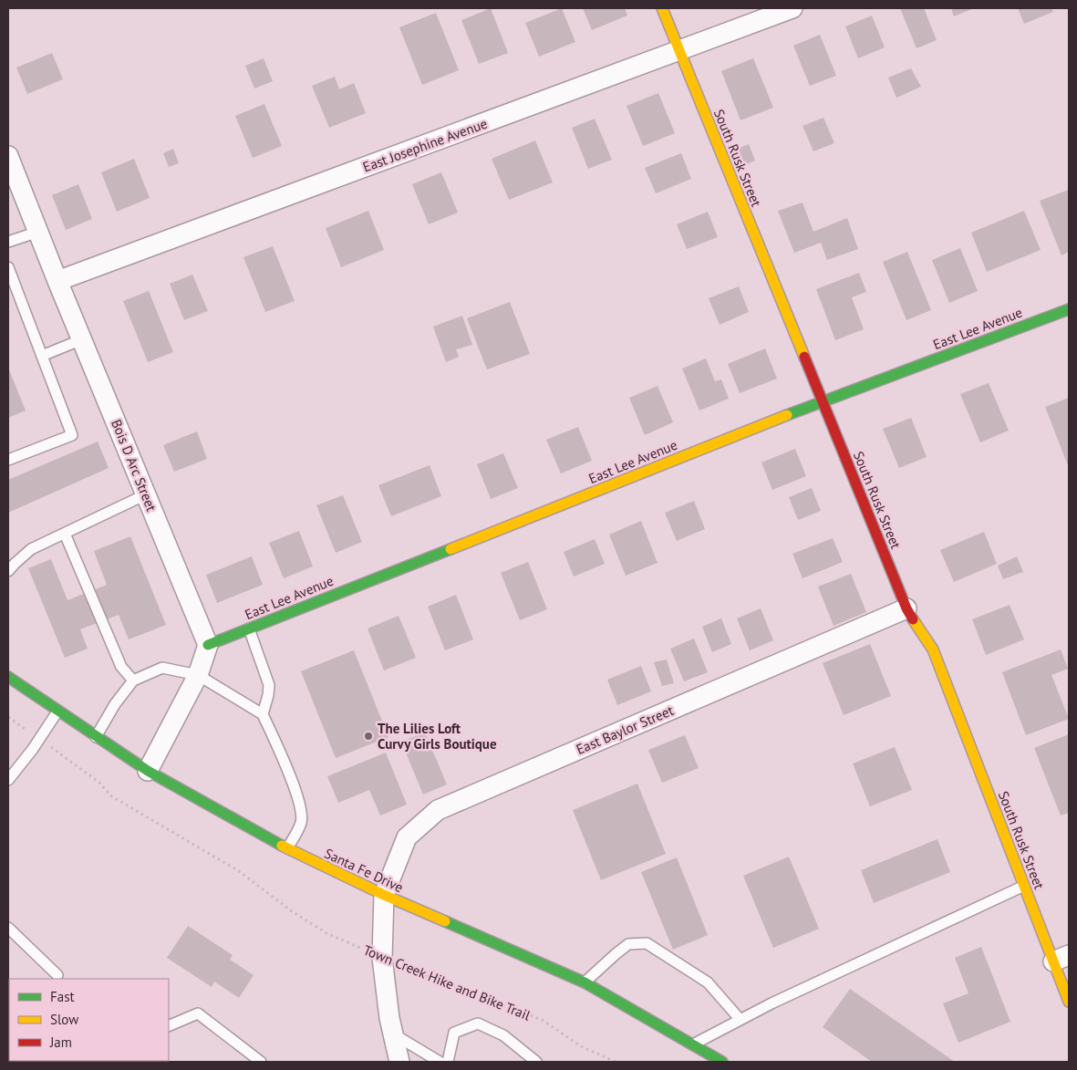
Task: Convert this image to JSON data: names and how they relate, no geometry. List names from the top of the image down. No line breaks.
{"streets":{"street":["East Josephine Avenue","South Rusk Street","East Lee Avenue","Bois D Arc Street","East Baylor Street","Santa Fe Drive"],"path":["Town Creek Hike and Bike Trail"]},"crossings":[["East Josephine Avenue","South Rusk Street"],["East Josephine Avenue","Bois D Arc Street"],["South Rusk Street","East Lee Avenue"],["South Rusk Street","East Baylor Street"],["East Lee Avenue","Bois D Arc Street"],["East Baylor Street","Santa Fe Drive"]],"places":["The Lilies Loft Curvy Girls Boutique"],"legend":["Fast","Slow","Jam"]}
